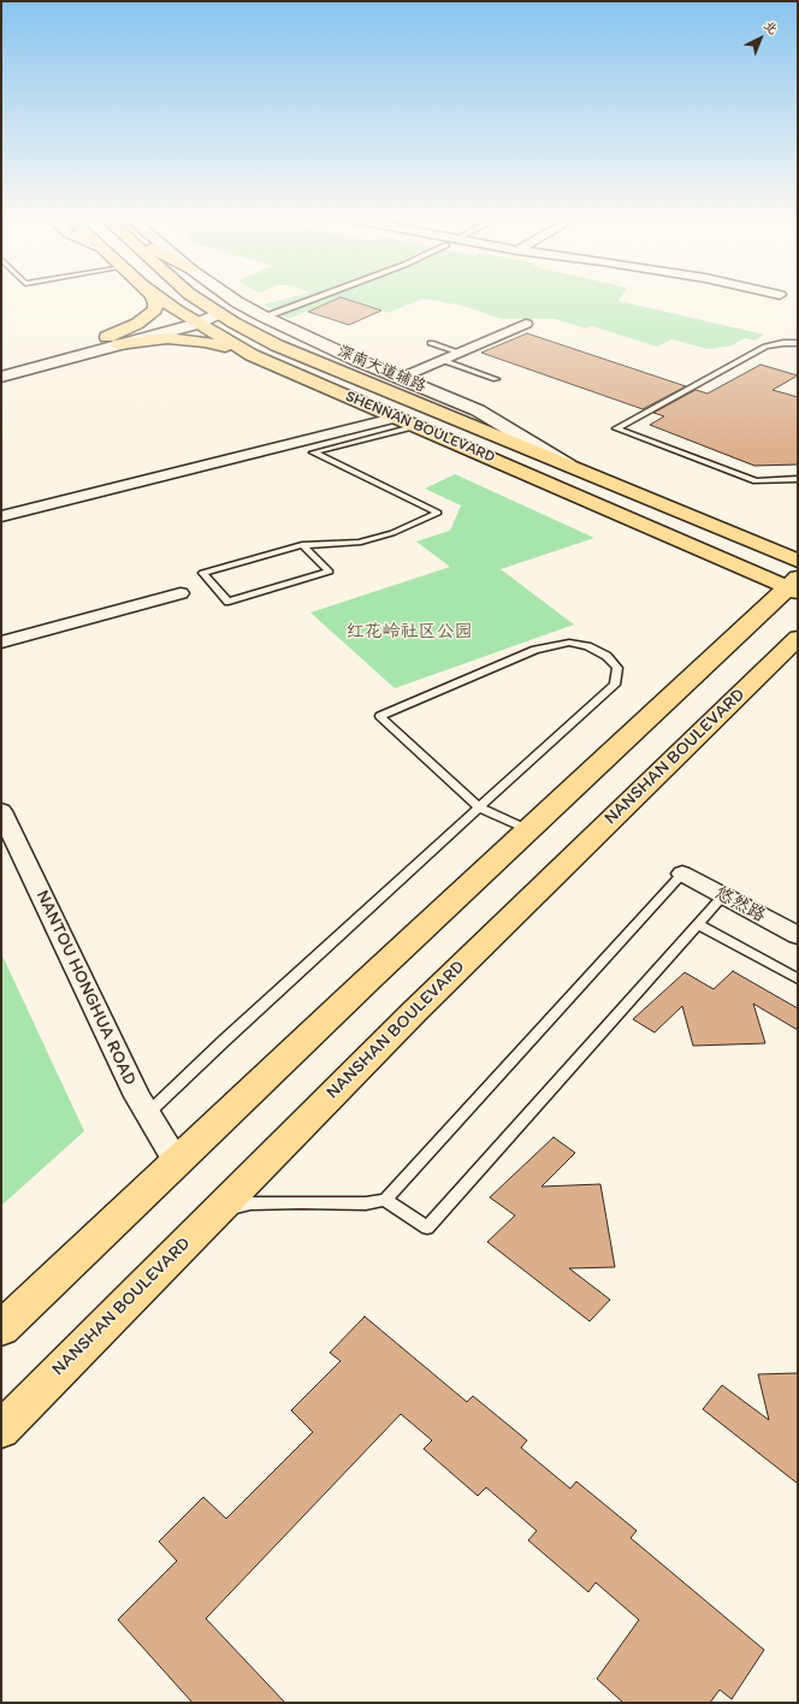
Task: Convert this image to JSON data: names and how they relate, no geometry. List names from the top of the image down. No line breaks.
{"streets":{"main road":["深南大道辅路","SHENNAN BOULEVARD","NANSHAN BOULEVARD"],"street":["悠然路","NANTOU HONGHUA ROAD"]},"crossings":[["深南大道辅路","SHENNAN BOULEVARD"]],"parks":["红花岭社区公园"],"north":"top right"}
